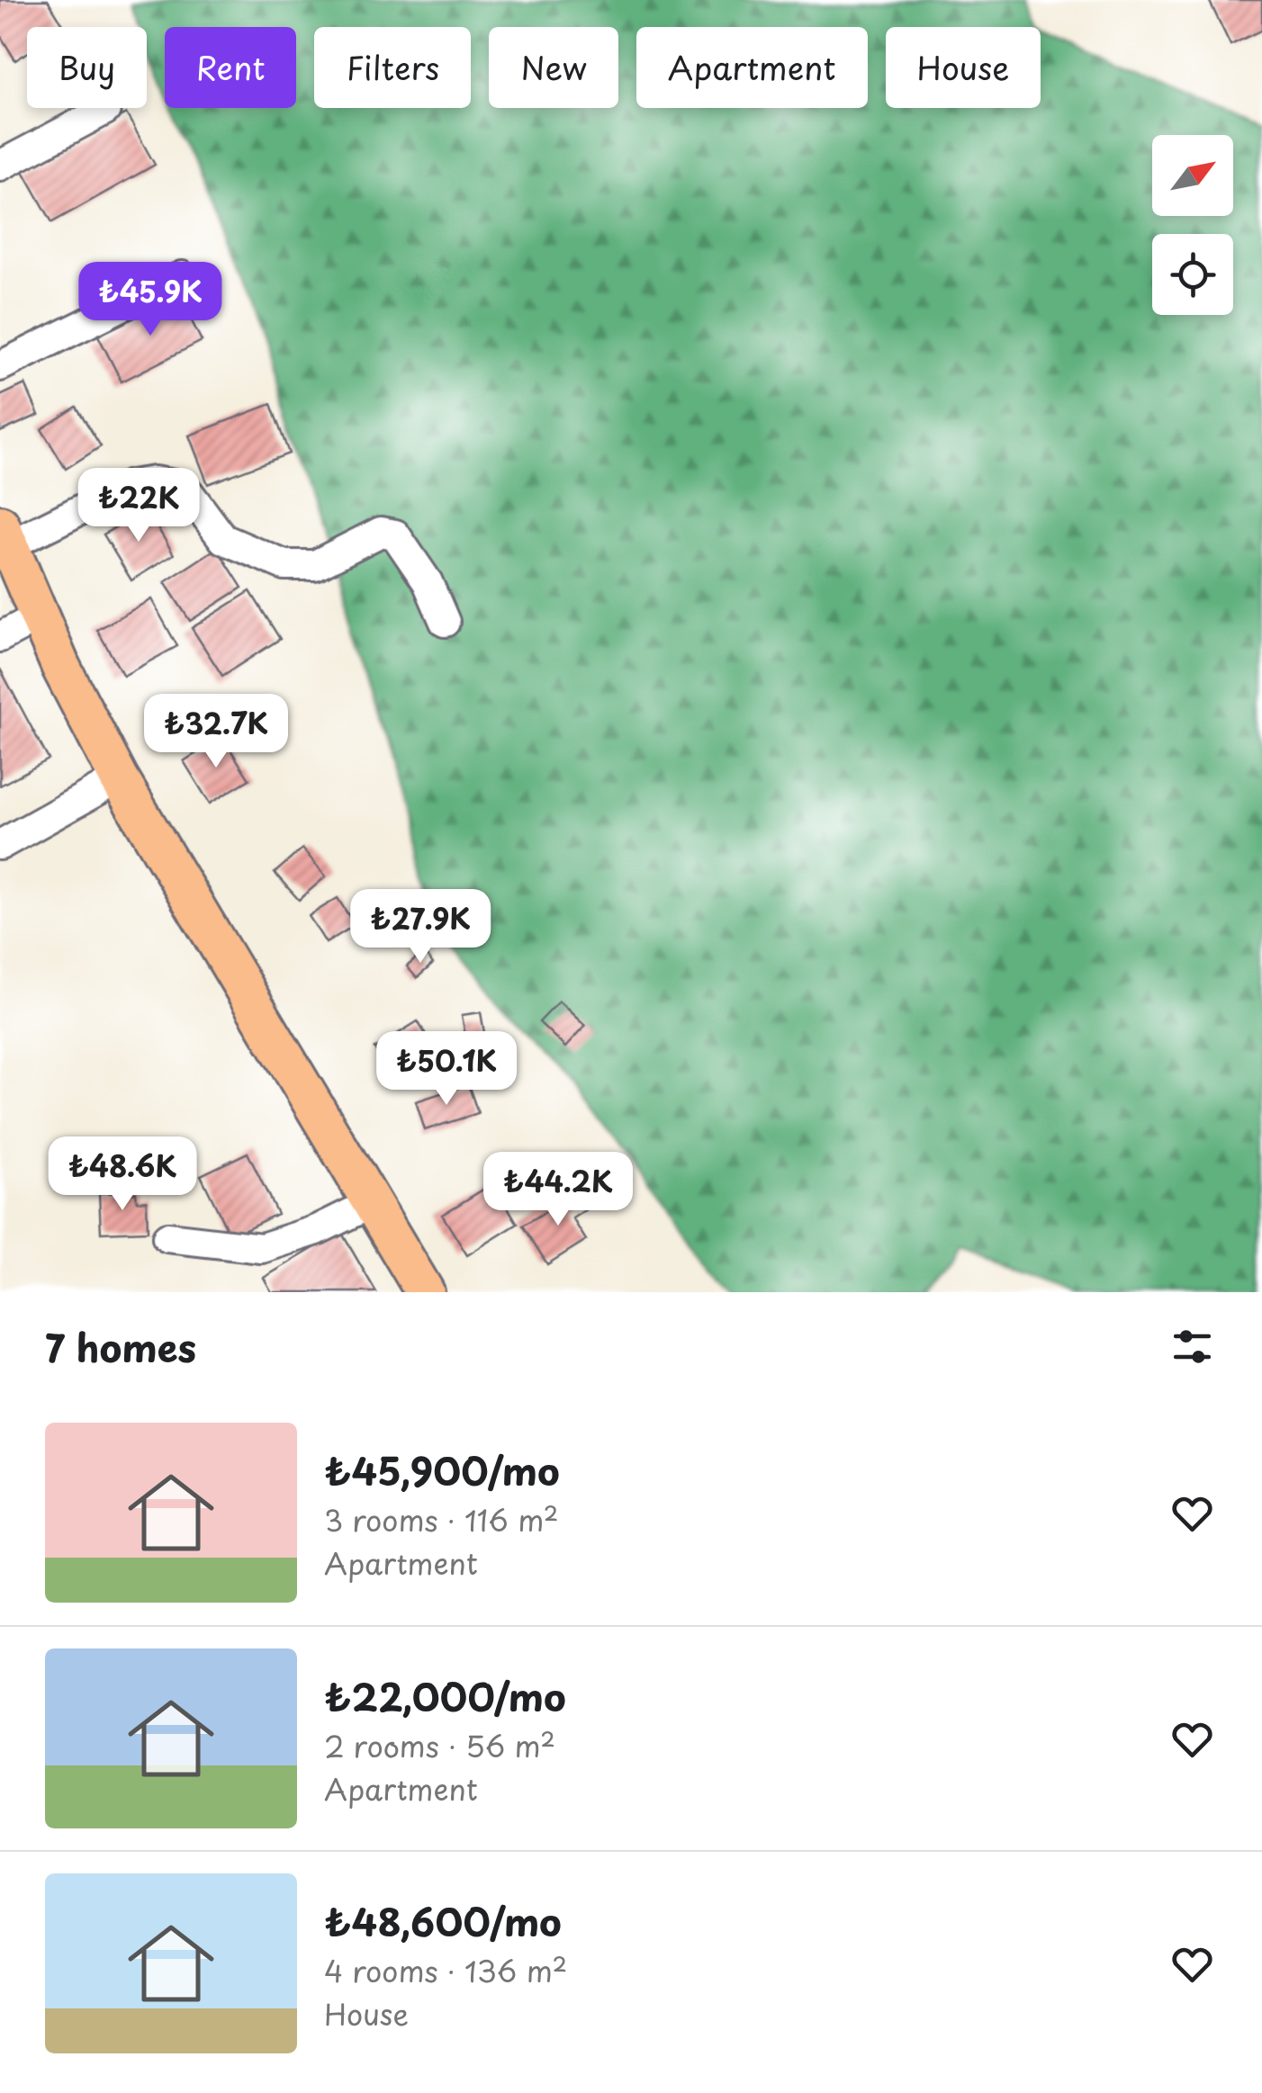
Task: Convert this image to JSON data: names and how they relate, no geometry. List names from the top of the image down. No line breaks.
{"north":"top right","page":{"chip":["Buy","Rent","Filters","New","Apartment","House"],"price":["₺45.9K","₺22K","₺32.7K","₺27.9K","₺50.1K","₺48.6K","₺44.2K"],"heading":"7 homes","list":[{"name":"₺45,900/mo","note":"3 rooms · 116 m² · Apartment"},{"name":"₺22,000/mo","note":"2 rooms · 56 m² · Apartment"},{"name":"₺48,600/mo","note":"4 rooms · 136 m² · House"}]}}
